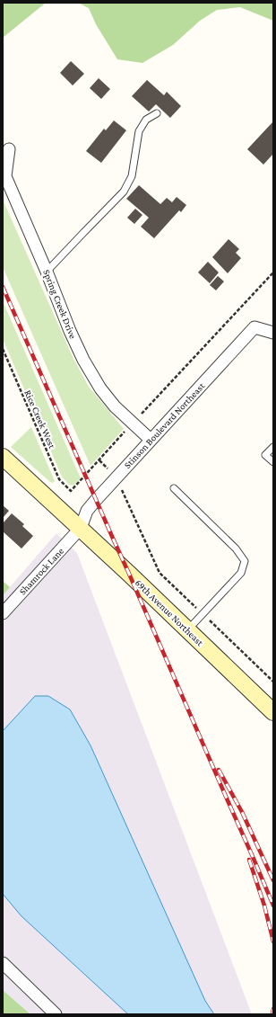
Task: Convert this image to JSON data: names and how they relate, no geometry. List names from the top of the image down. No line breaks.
{"streets":{"street":["Spring Creek Drive","Stinson Boulevard Northeast","Shamrock Lane","69th Avenue Northeast"],"path":["Rice Creek West"]},"crossings":[["Spring Creek Drive","Stinson Boulevard Northeast"],["Stinson Boulevard Northeast","Shamrock Lane"],["Stinson Boulevard Northeast","69th Avenue Northeast"],["Shamrock Lane","69th Avenue Northeast"]]}
